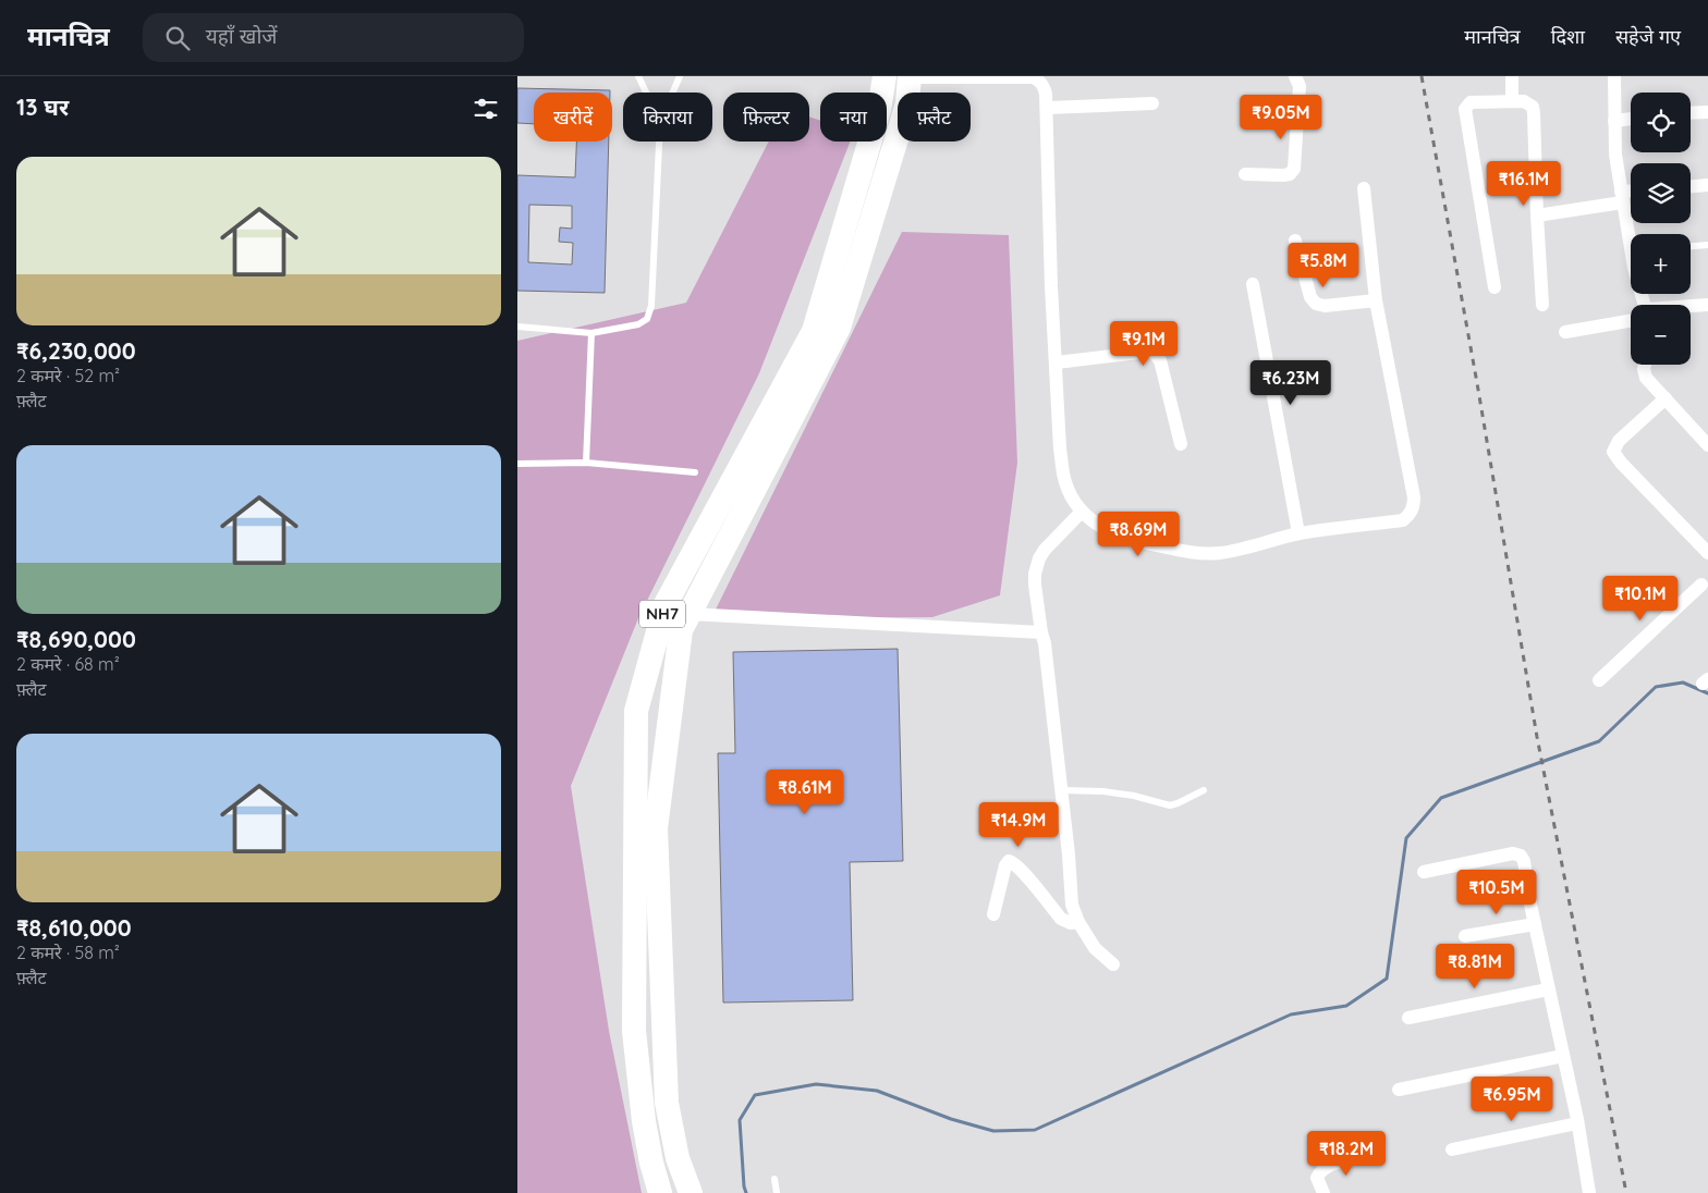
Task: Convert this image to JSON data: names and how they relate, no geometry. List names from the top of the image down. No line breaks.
{"streets":{"highway":["NH7"]},"page":{"header":"मानचित्र","search":"यहाँ खोजें","nav":["मानचित्र","दिशा","सहेजे गए"],"heading":"13 घर","map_buttons":["+","−"],"chip":["खरीदें","किराया","फ़िल्टर","नया","फ़्लैट"],"price":["₹9.05M","₹16.1M","₹5.8M","₹9.1M","₹6.23M","₹8.69M","₹10.1M","₹8.61M","₹14.9M","₹10.5M","₹8.81M","₹6.95M","₹18.2M"],"list":[{"name":"₹6,230,000","note":"2 कमरे · 52 m² · फ़्लैट"},{"name":"₹8,690,000","note":"2 कमरे · 68 m² · फ़्लैट"},{"name":"₹8,610,000","note":"2 कमरे · 58 m² · फ़्लैट"}]}}
